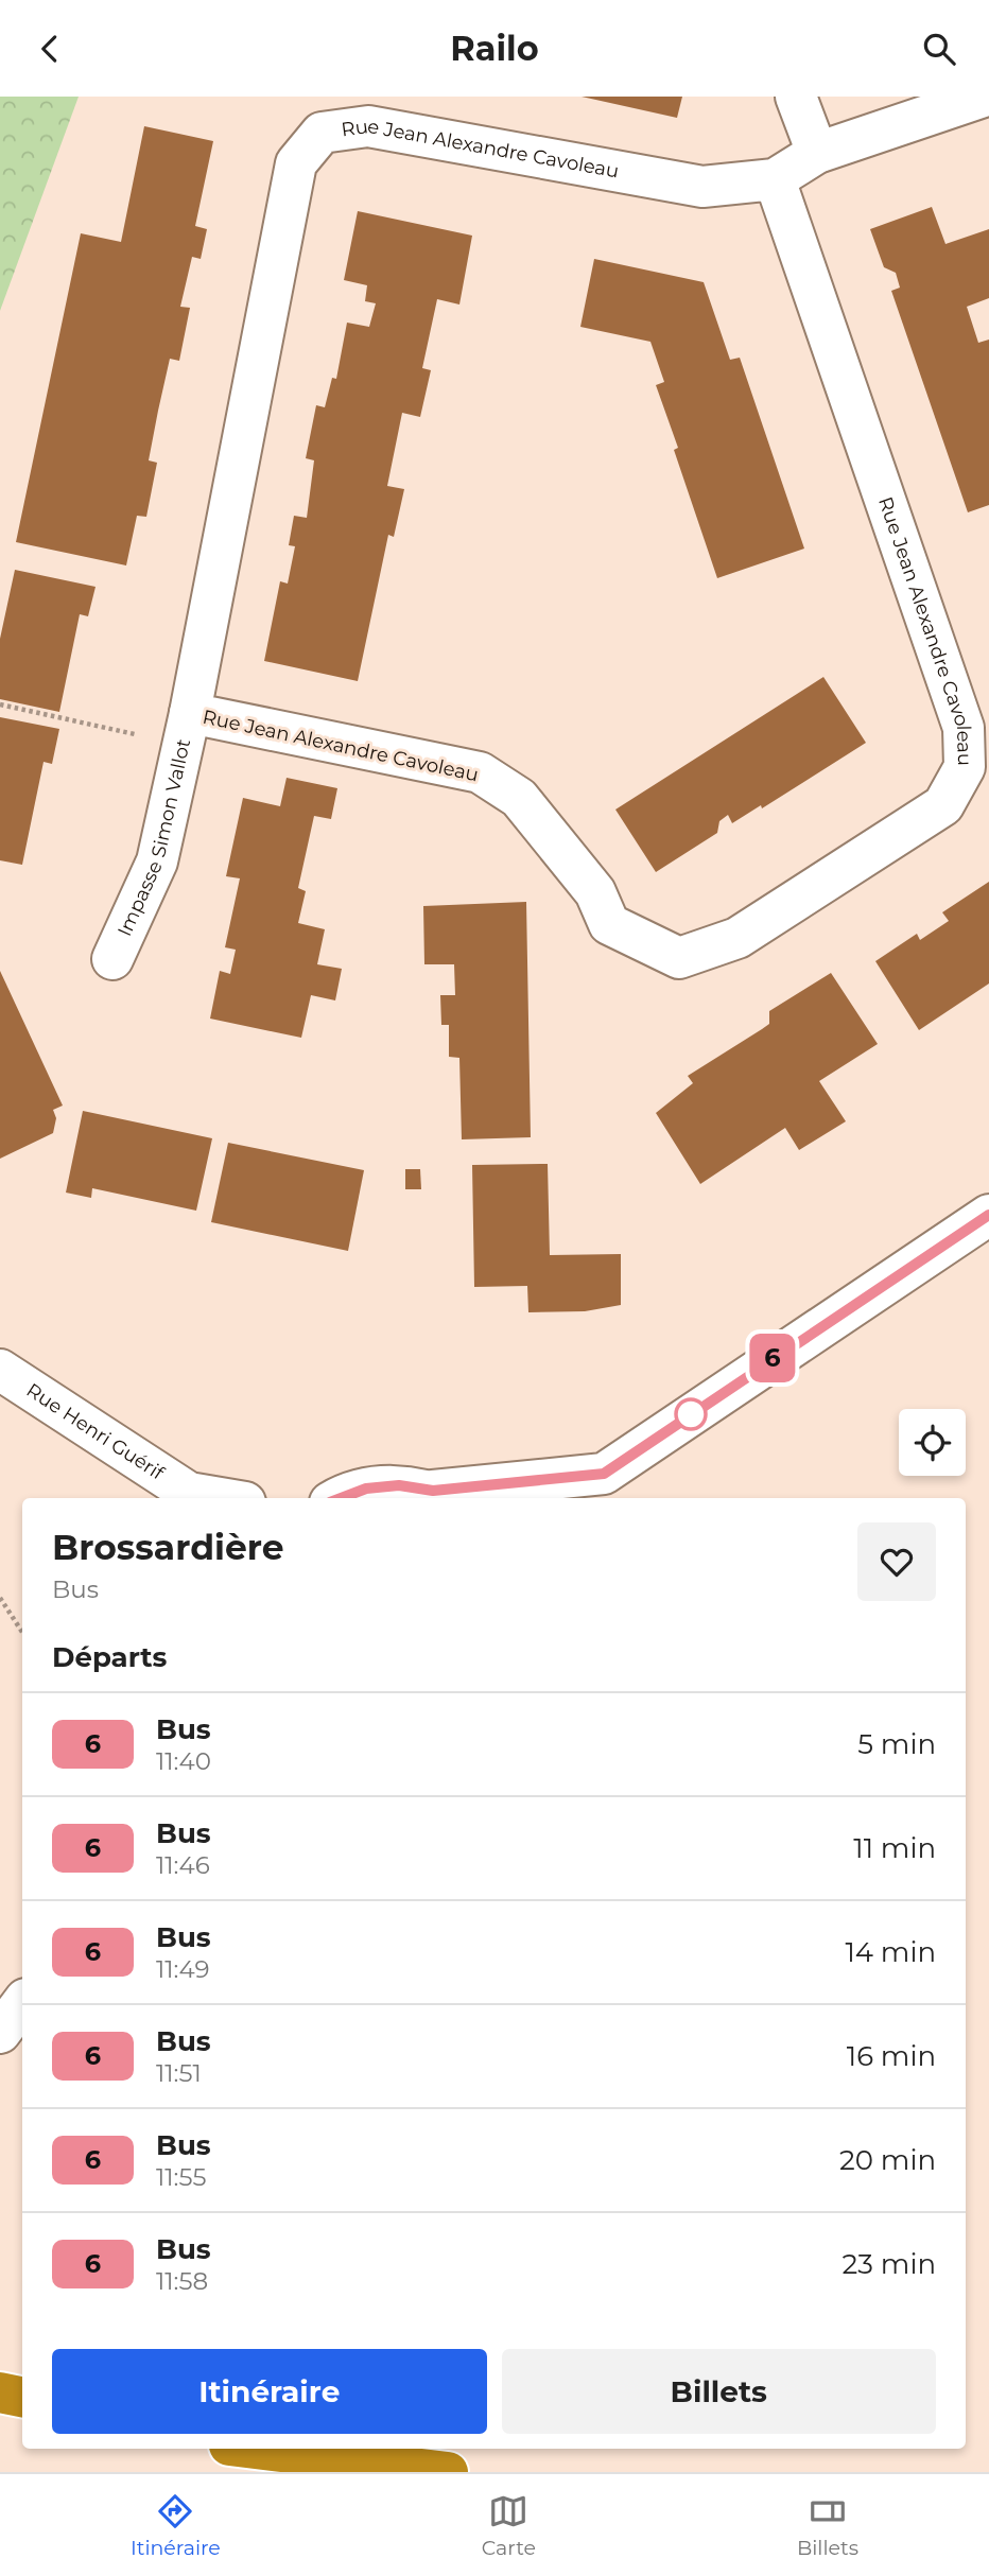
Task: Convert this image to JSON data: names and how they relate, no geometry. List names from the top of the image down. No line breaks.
{"streets":{"street":["Rue Jean Alexandre Cavoleau","Impasse Simon Vallot","Rue Henri Guérif"]},"crossings":[["Rue Jean Alexandre Cavoleau","Impasse Simon Vallot"]],"lines":["bus line 6"],"page":{"header":"Railo","on_map":"6","heading":[["Brossardière","Bus"],"Départs"],"list":[{"mark":"6","name":"Bus","note":"11:40","value":"5 min"},{"mark":"6","name":"Bus","note":"11:46","value":"11 min"},{"mark":"6","name":"Bus","note":"11:49","value":"14 min"},{"mark":"6","name":"Bus","note":"11:51","value":"16 min"},{"mark":"6","name":"Bus","note":"11:55","value":"20 min"},{"mark":"6","name":"Bus","note":"11:58","value":"23 min"}],"buttons":["Itinéraire","Billets"],"tabs":["Itinéraire","Carte","Billets"]}}
